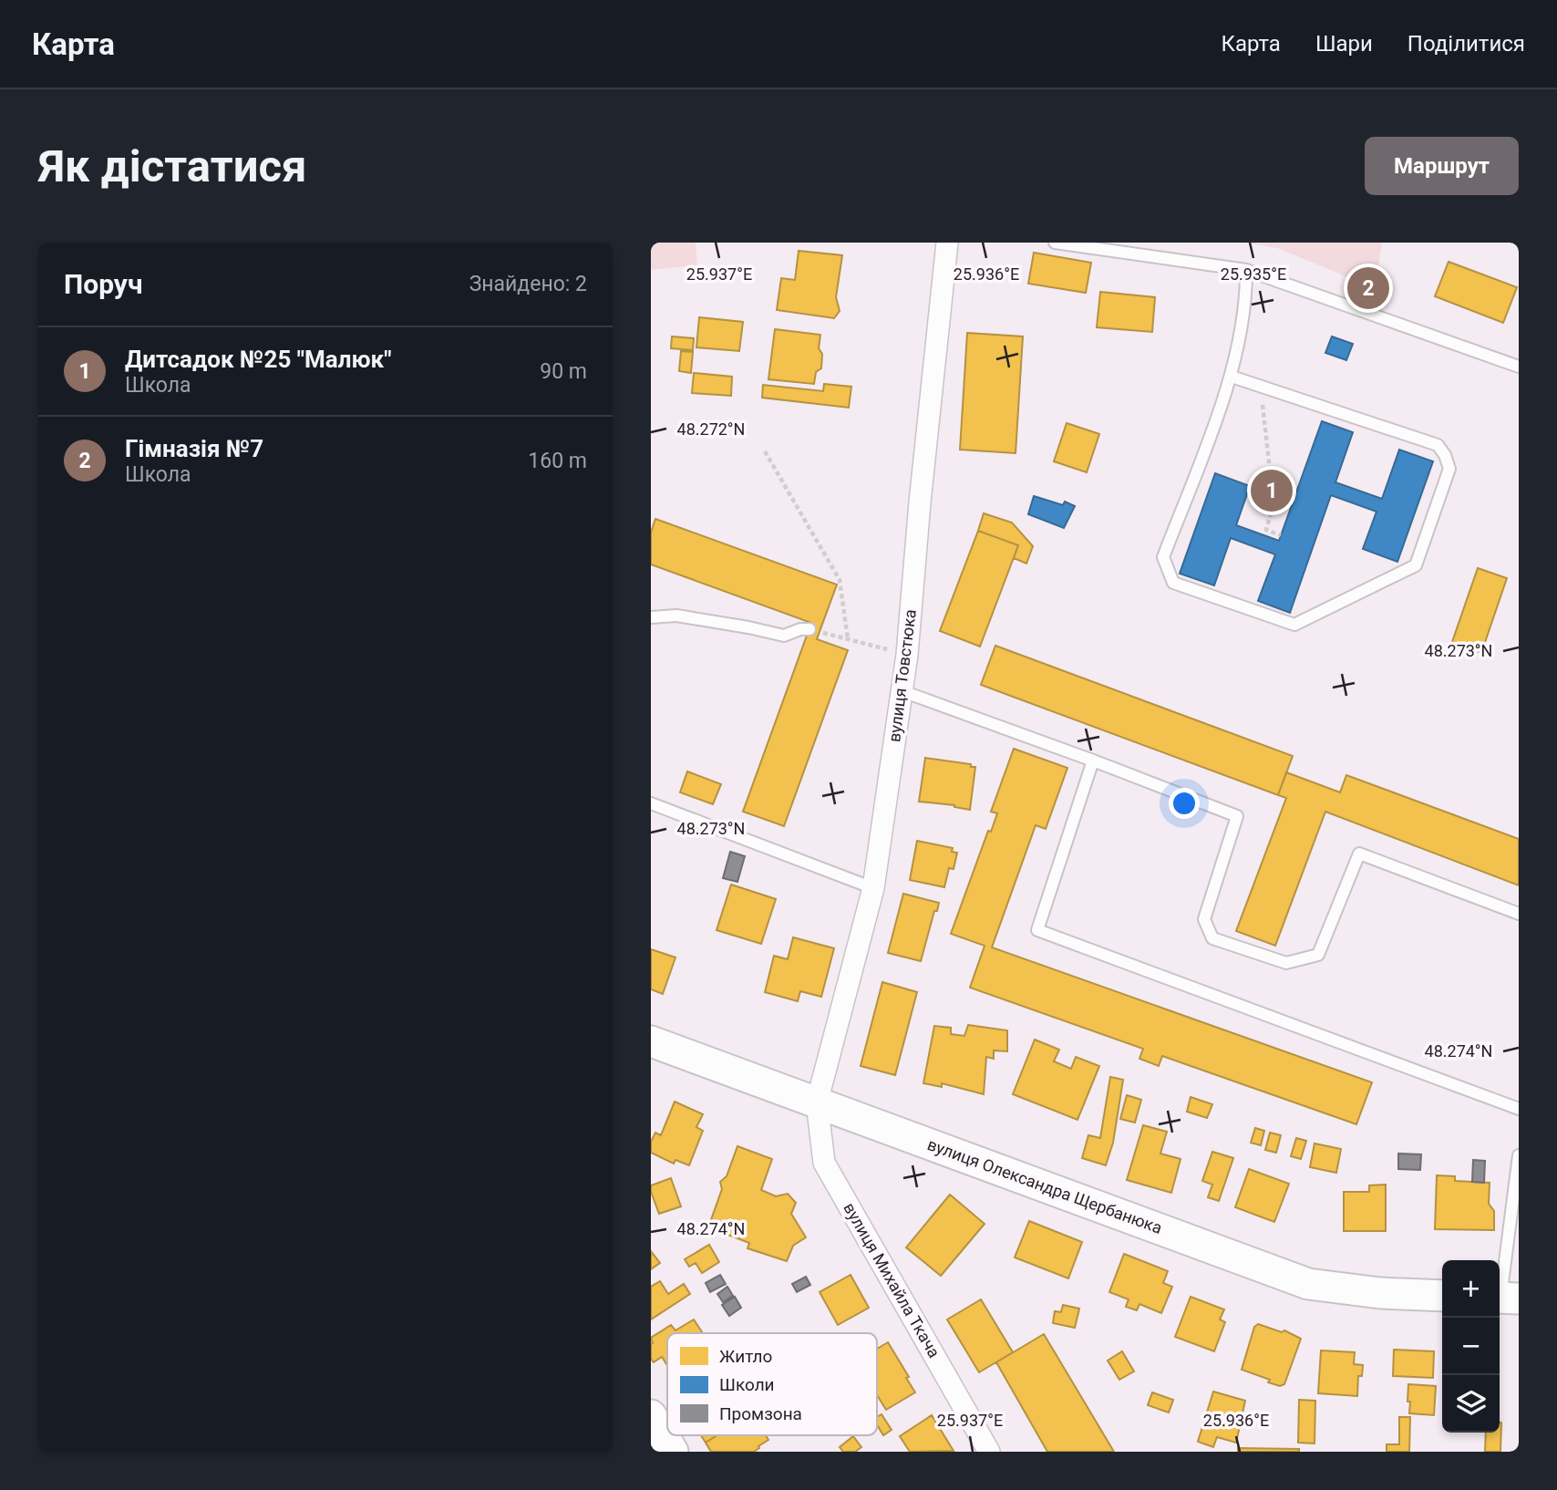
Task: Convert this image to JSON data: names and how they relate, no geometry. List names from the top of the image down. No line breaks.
{"streets":{"street":["вулиця Товстюка","вулиця Олександра Щербанюка","вулиця Михайла Ткача"]},"crossings":[["вулиця Товстюка","вулиця Олександра Щербанюка"],["вулиця Товстюка","вулиця Михайла Ткача"],["вулиця Олександра Щербанюка","вулиця Михайла Ткача"]],"legend":["Житло","Школи","Промзона"],"page":{"header":"Карта","nav":["Карта","Шари","Поділитися"],"buttons":"Маршрут","title":"Як дістатися","heading":["Поруч","Знайдено: 2"],"pins":["2","1"],"list":[{"mark":"1","name":"Дитсадок №25 \"Малюк\"","note":"Школа","value":"90 m"},{"mark":"2","name":"Гімназія №7","note":"Школа","value":"160 m"}],"map_buttons":["+","−"]},"coordinates":["25.937°E","25.936°E","25.935°E","48.272°N","48.273°N","48.274°N"]}
